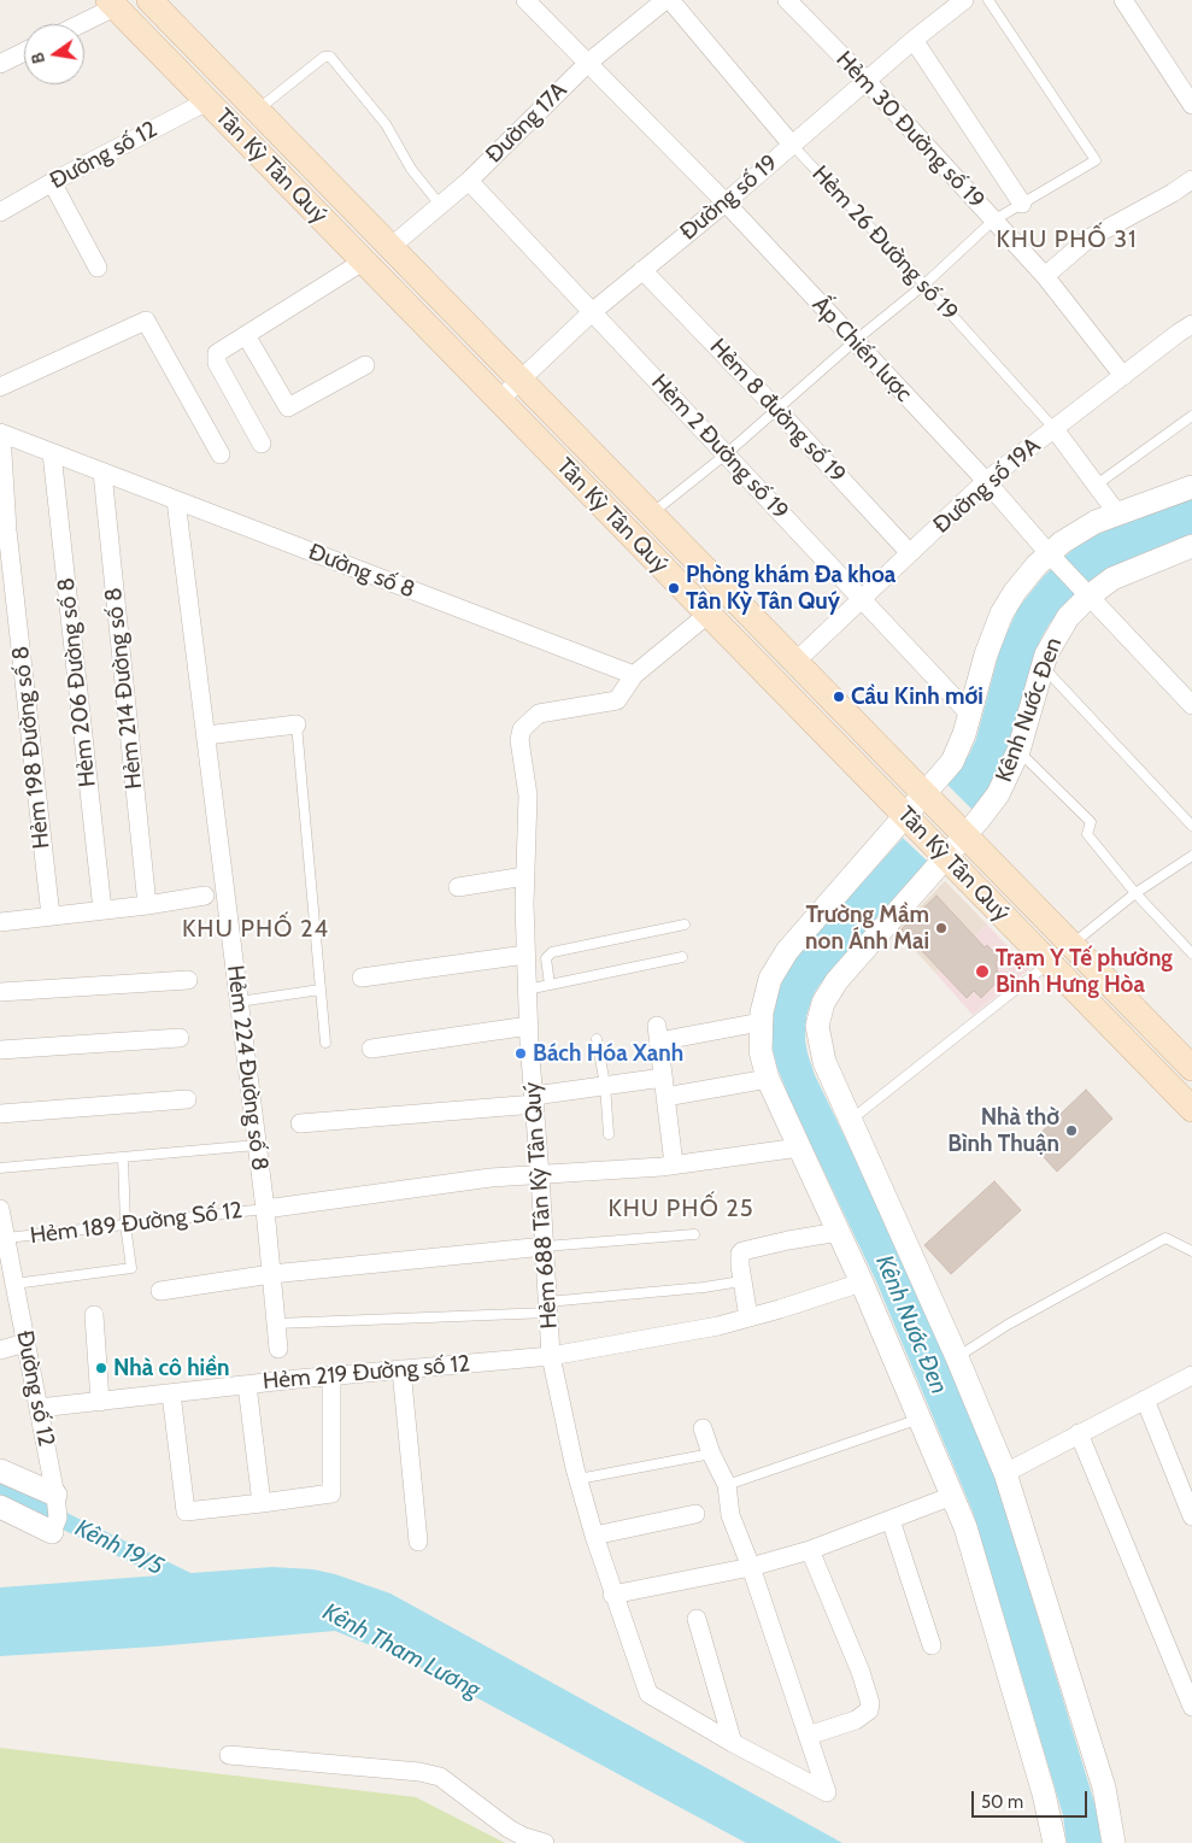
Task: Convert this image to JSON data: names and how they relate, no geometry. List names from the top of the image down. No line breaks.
{"streets":{"main road":["Tân Kỳ Tân Quý"],"street":["Đường 17A","Hẻm 30 Đường số 19","Đường số 12","Đường số 19","Hẻm 26 Đường số 19","Ấp Chiến lược","Hẻm 8 đường số 19","Hẻm 2 Đường số 19","Đường số 19A","Đường số 8","Hẻm 206 Đường số 8","Hẻm 214 Đường số 8","Kênh Nước Đen","Hẻm 198 Đường số 8","Hẻm 224 Đường số 8","Hẻm 688 Tân Kỳ Tân Quý","Hẻm 219 Đường số 12"],"lane":["Hẻm 189 Đường Số 12"]},"crossings":[["Đường 17A","Tân Kỳ Tân Quý"],["Đường 17A","Hẻm 26 Đường số 19"],["Đường 17A","Ấp Chiến lược"],["Đường 17A","Hẻm 2 Đường số 19"],["Hẻm 30 Đường số 19","Đường số 19"],["Hẻm 30 Đường số 19","Đường số 19A"],["Đường số 12","Tân Kỳ Tân Quý"],["Đường số 12","Hẻm 189 Đường Số 12"],["Đường số 12","Hẻm 219 Đường số 12"],["Tân Kỳ Tân Quý","Đường số 19"],["Tân Kỳ Tân Quý","Đường số 19A"],["Tân Kỳ Tân Quý","Kênh Nước Đen"],["Đường số 19","Hẻm 26 Đường số 19"],["Đường số 19","Ấp Chiến lược"],["Đường số 19","Hẻm 8 đường số 19"],["Đường số 19","Hẻm 2 Đường số 19"],["Hẻm 26 Đường số 19","Đường số 19A"],["Ấp Chiến lược","Đường số 19A"],["Ấp Chiến lược","Kênh Nước Đen"],["Hẻm 8 đường số 19","Đường số 19A"],["Hẻm 2 Đường số 19","Đường số 19A"],["Đường số 8","Hẻm 206 Đường số 8"],["Đường số 8","Hẻm 214 Đường số 8"],["Đường số 8","Hẻm 198 Đường số 8"],["Đường số 8","Hẻm 224 Đường số 8"],["Đường số 8","Hẻm 688 Tân Kỳ Tân Quý"],["Hẻm 224 Đường số 8","Hẻm 189 Đường Số 12"],["Hẻm 688 Tân Kỳ Tân Quý","Hẻm 219 Đường số 12"]],"districts":["KHU PHỐ 31","KHU PHỐ 24","KHU PHỐ 25"],"water":["Kênh Nước Đen","Kênh 19/5","Kênh Tham Lương"],"places":["Phòng khám Đa khoa Tân Kỳ Tân Quý","Cầu Kinh mới","Trường Mầm non Ánh Mai","Trạm Y Tế phường Bình Hưng Hòa","Bách Hóa Xanh","Nhà thờ Bình Thuận","Nhà cô hiền"],"scale_bar":"50 m","north":"left"}
